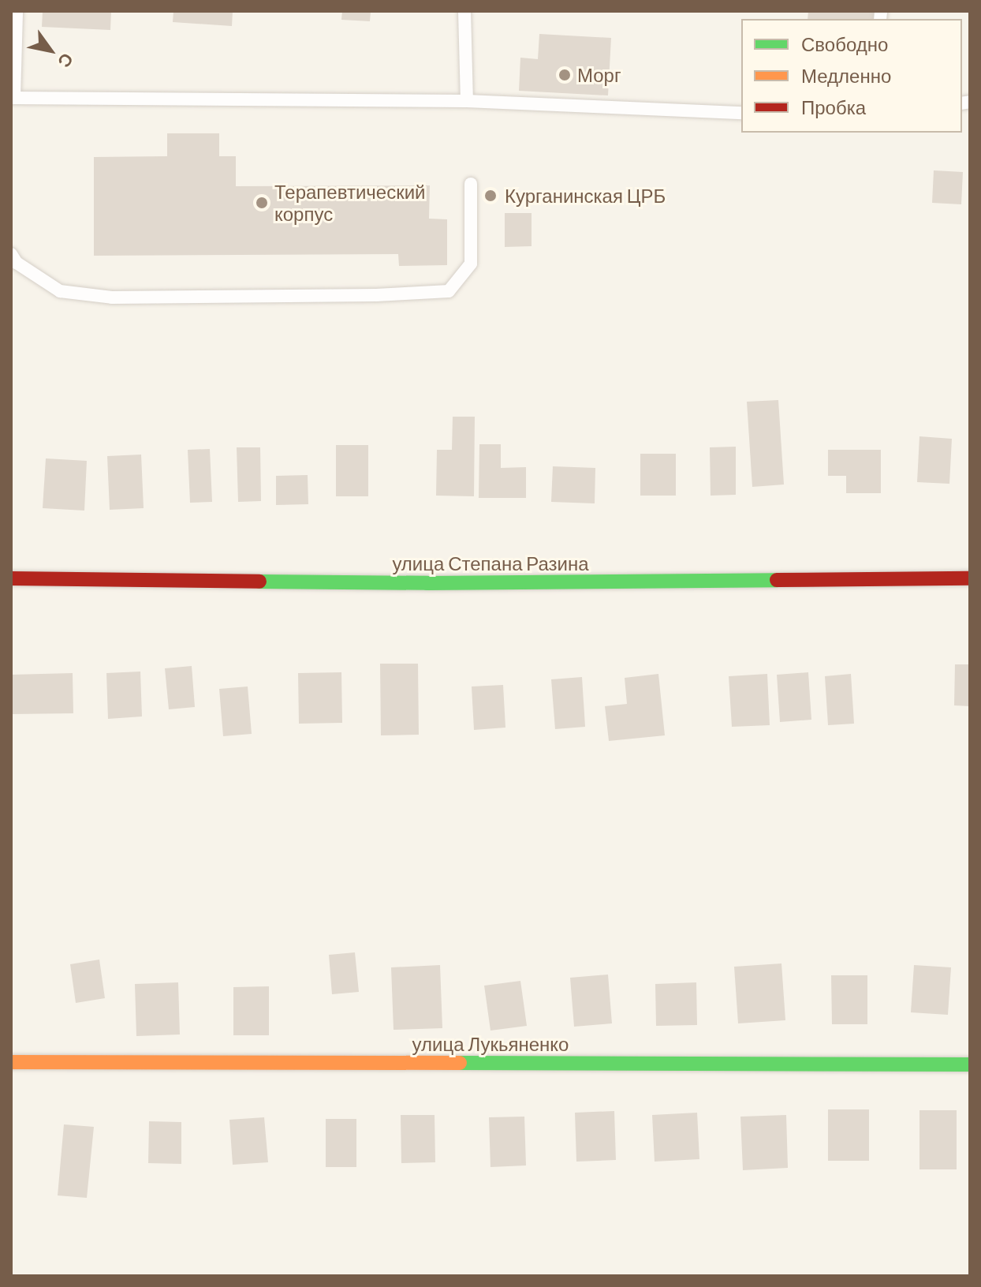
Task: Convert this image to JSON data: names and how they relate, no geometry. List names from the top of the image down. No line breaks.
{"streets":{"street":["улица Степана Разина","улица Лукьяненко"]},"places":["Морг","Курганинская ЦРБ","Терапевтический корпус"],"legend":["Свободно","Медленно","Пробка"],"north":"bottom right"}
